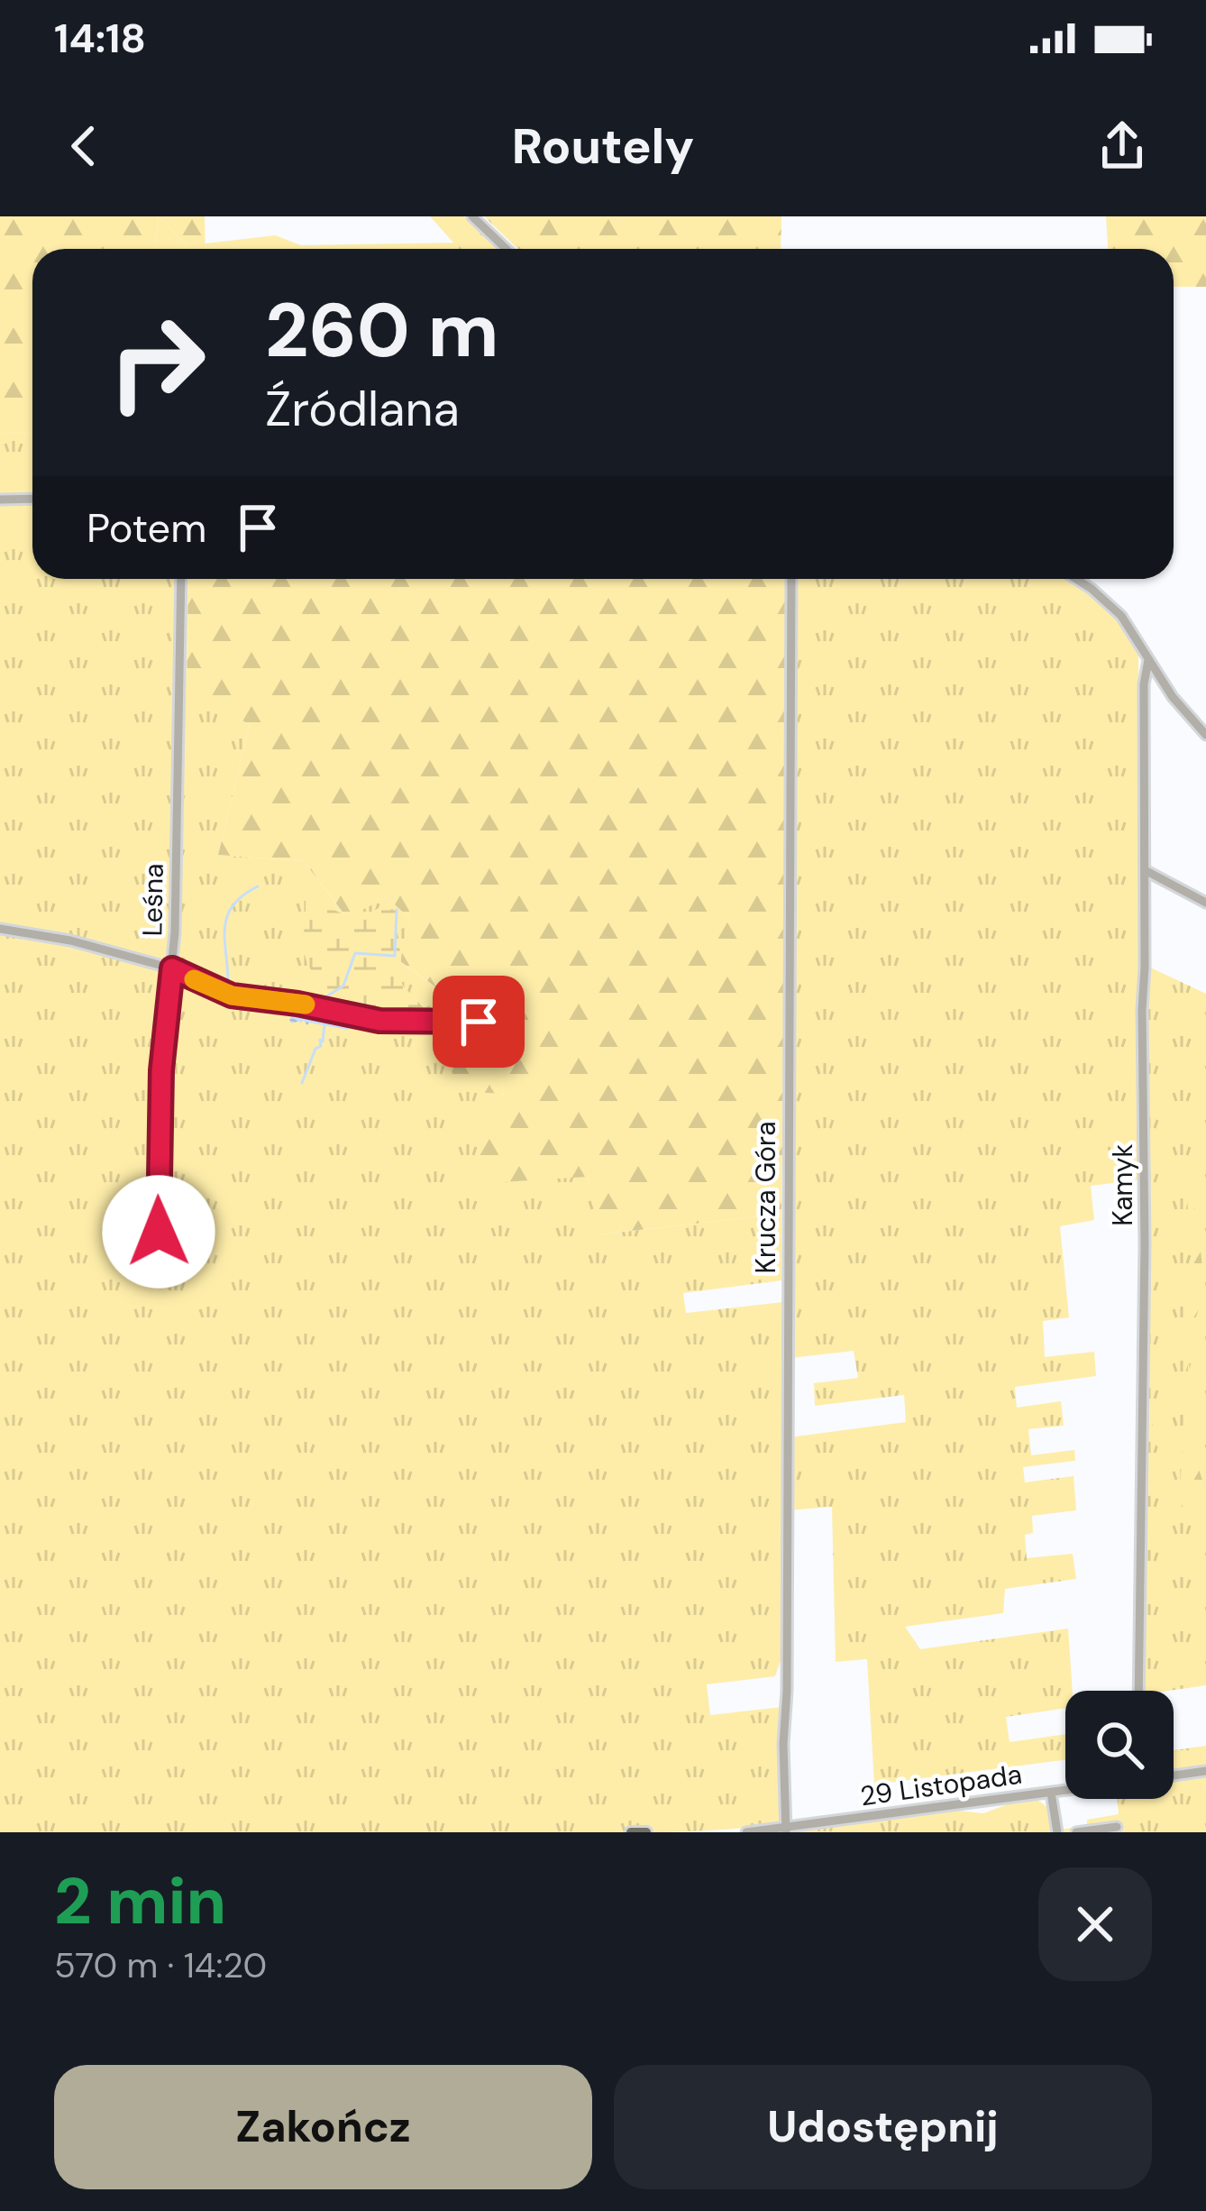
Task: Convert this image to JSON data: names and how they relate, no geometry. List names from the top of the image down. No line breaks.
{"streets":{"street":["Leśna","Kamyk","Krucza Góra","29 Listopada"]},"crossings":[["Krucza Góra","29 Listopada"]],"page":{"status":"14:18","header":"Routely","turn":["260 m","Źródlana"],"then":"Potem","heading":["2 min","570 m · 14:20"],"buttons":["Zakończ","Udostępnij"]}}
